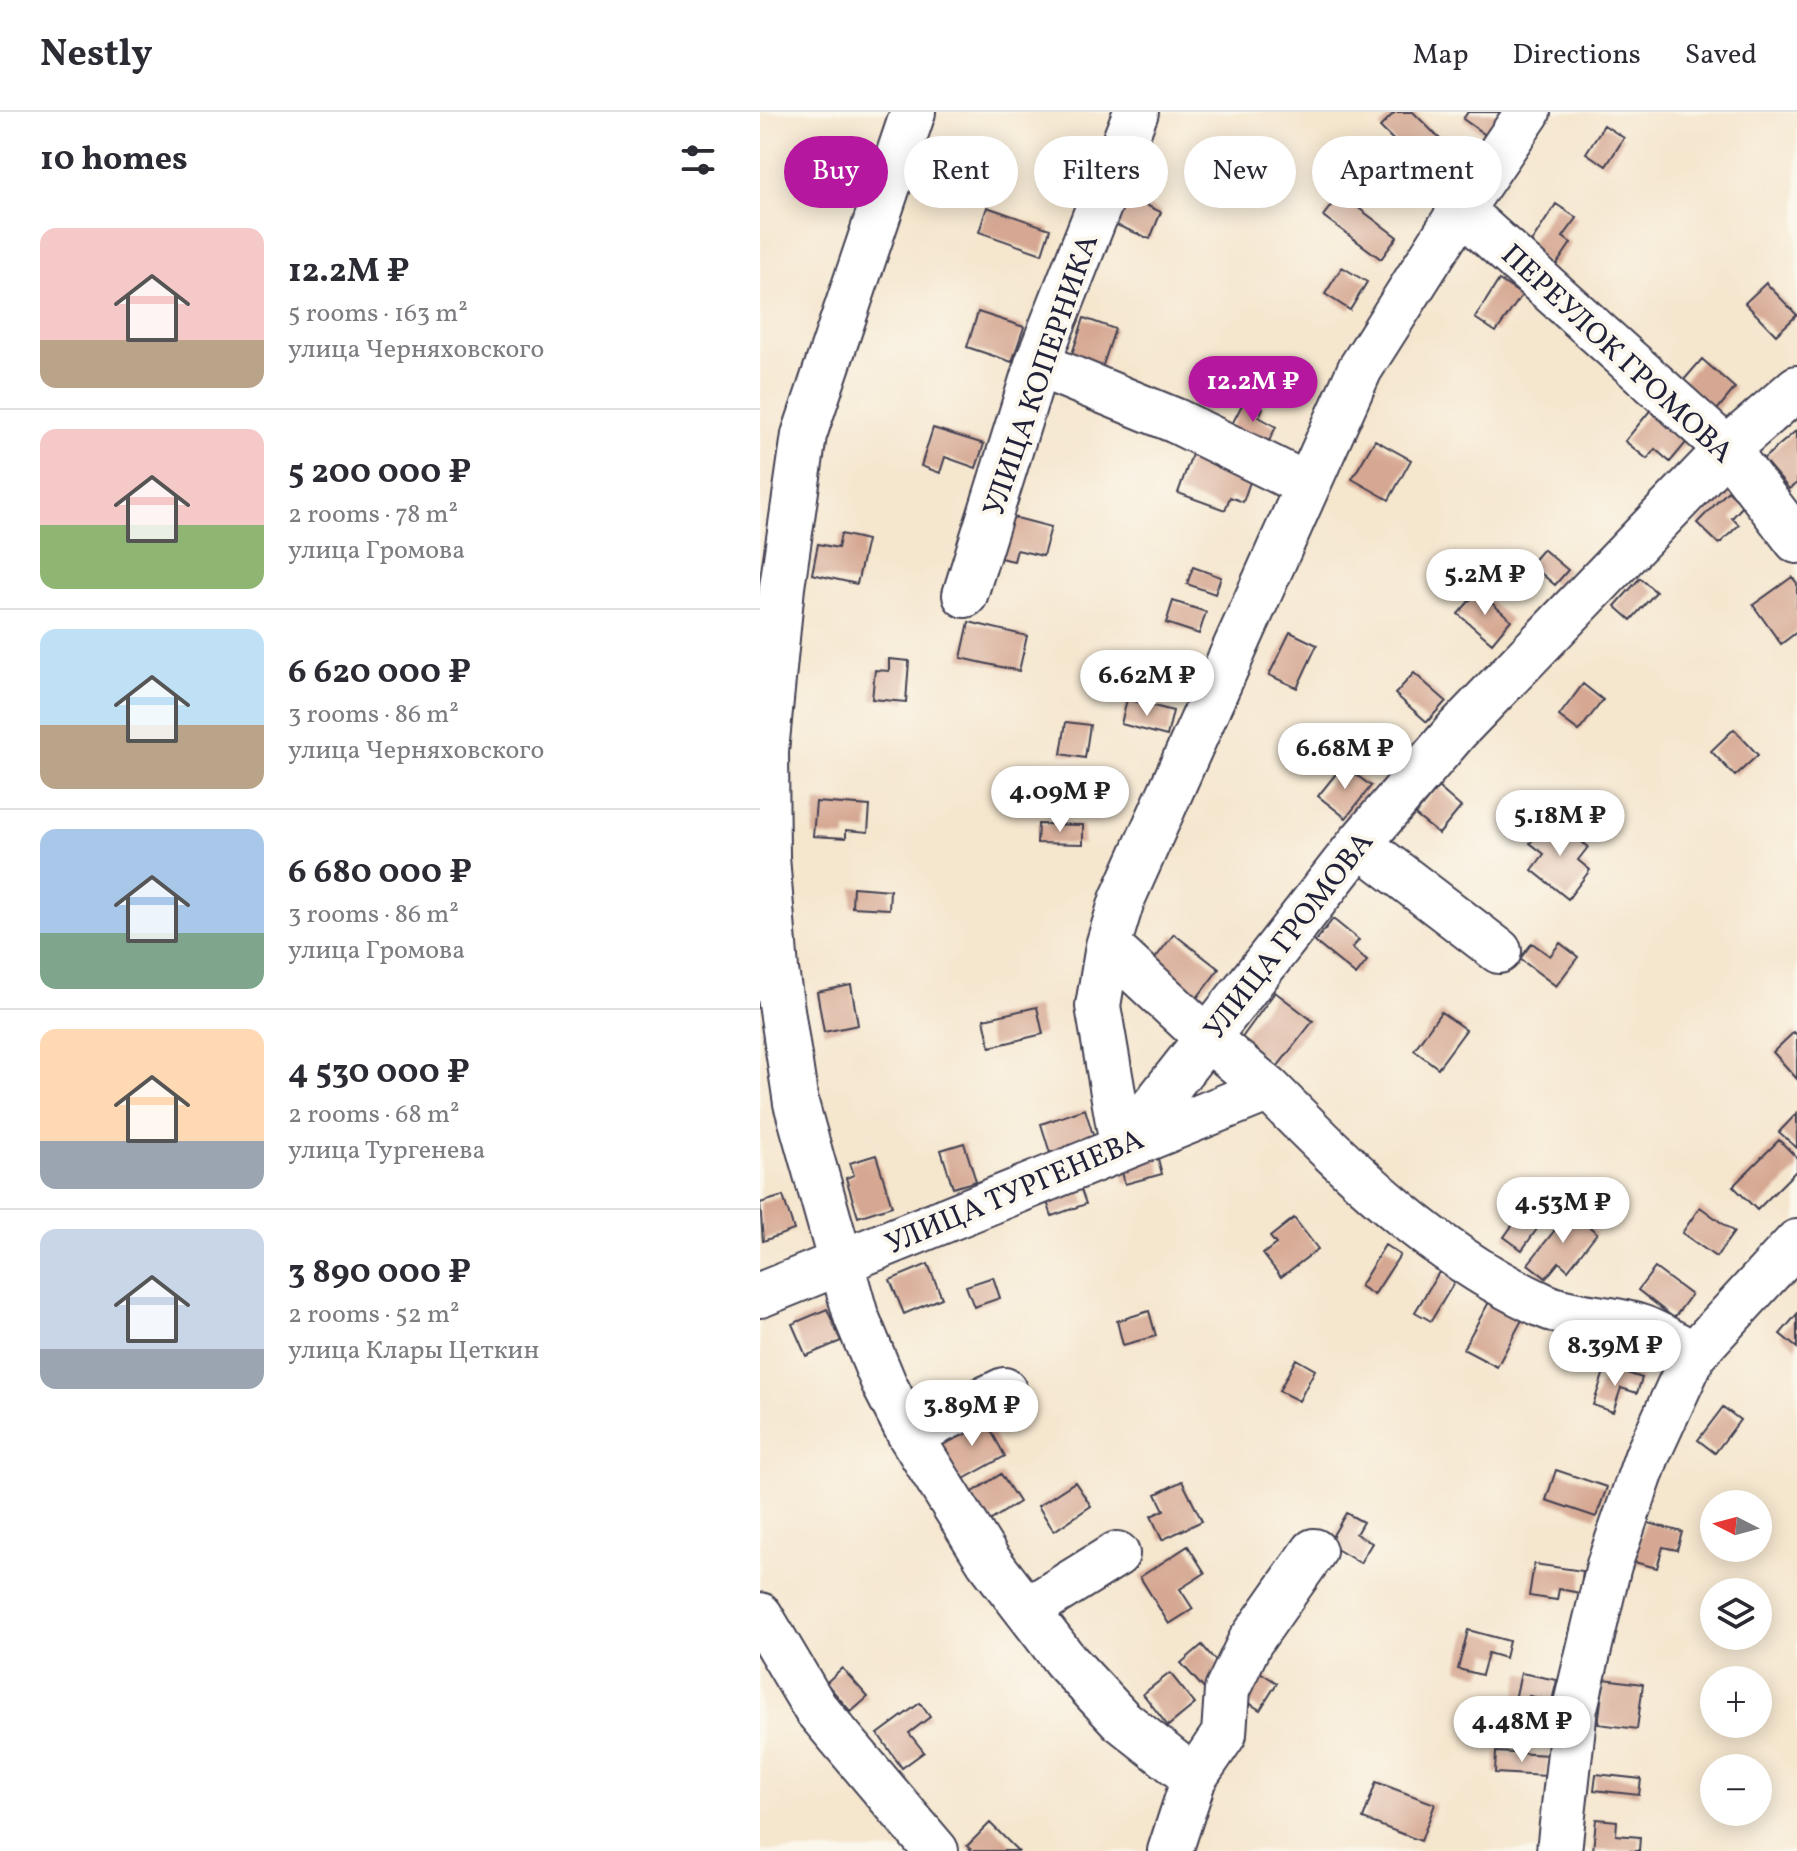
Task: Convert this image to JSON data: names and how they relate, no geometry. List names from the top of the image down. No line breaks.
{"streets":{"street":["ПЕРЕУЛОК ГРОМОВА","УЛИЦА КОПЕРНИКА","УЛИЦА ГРОМОВА","УЛИЦА ТУРГЕНЕВА"]},"crossings":[["ПЕРЕУЛОК ГРОМОВА","УЛИЦА ГРОМОВА"],["УЛИЦА ГРОМОВА","УЛИЦА ТУРГЕНЕВА"]],"north":"left","page":{"header":"Nestly","nav":["Map","Directions","Saved"],"heading":"10 homes","chip":["Buy","Rent","Filters","New","Apartment"],"list":[{"name":"12.2M ₽","note":"5 rooms · 163 m² · улица Черняховского"},{"name":"5 200 000 ₽","note":"2 rooms · 78 m² · улица Громова"},{"name":"6 620 000 ₽","note":"3 rooms · 86 m² · улица Черняховского"},{"name":"6 680 000 ₽","note":"3 rooms · 86 m² · улица Громова"},{"name":"4 530 000 ₽","note":"2 rooms · 68 m² · улица Тургенева"},{"name":"3 890 000 ₽","note":"2 rooms · 52 m² · улица Клары Цеткин"}],"price":["12.2M ₽","5.2M ₽","6.62M ₽","6.68M ₽","4.09M ₽","5.18M ₽","4.53M ₽","8.39M ₽","3.89M ₽","4.48M ₽"],"map_buttons":["+","−"]}}
